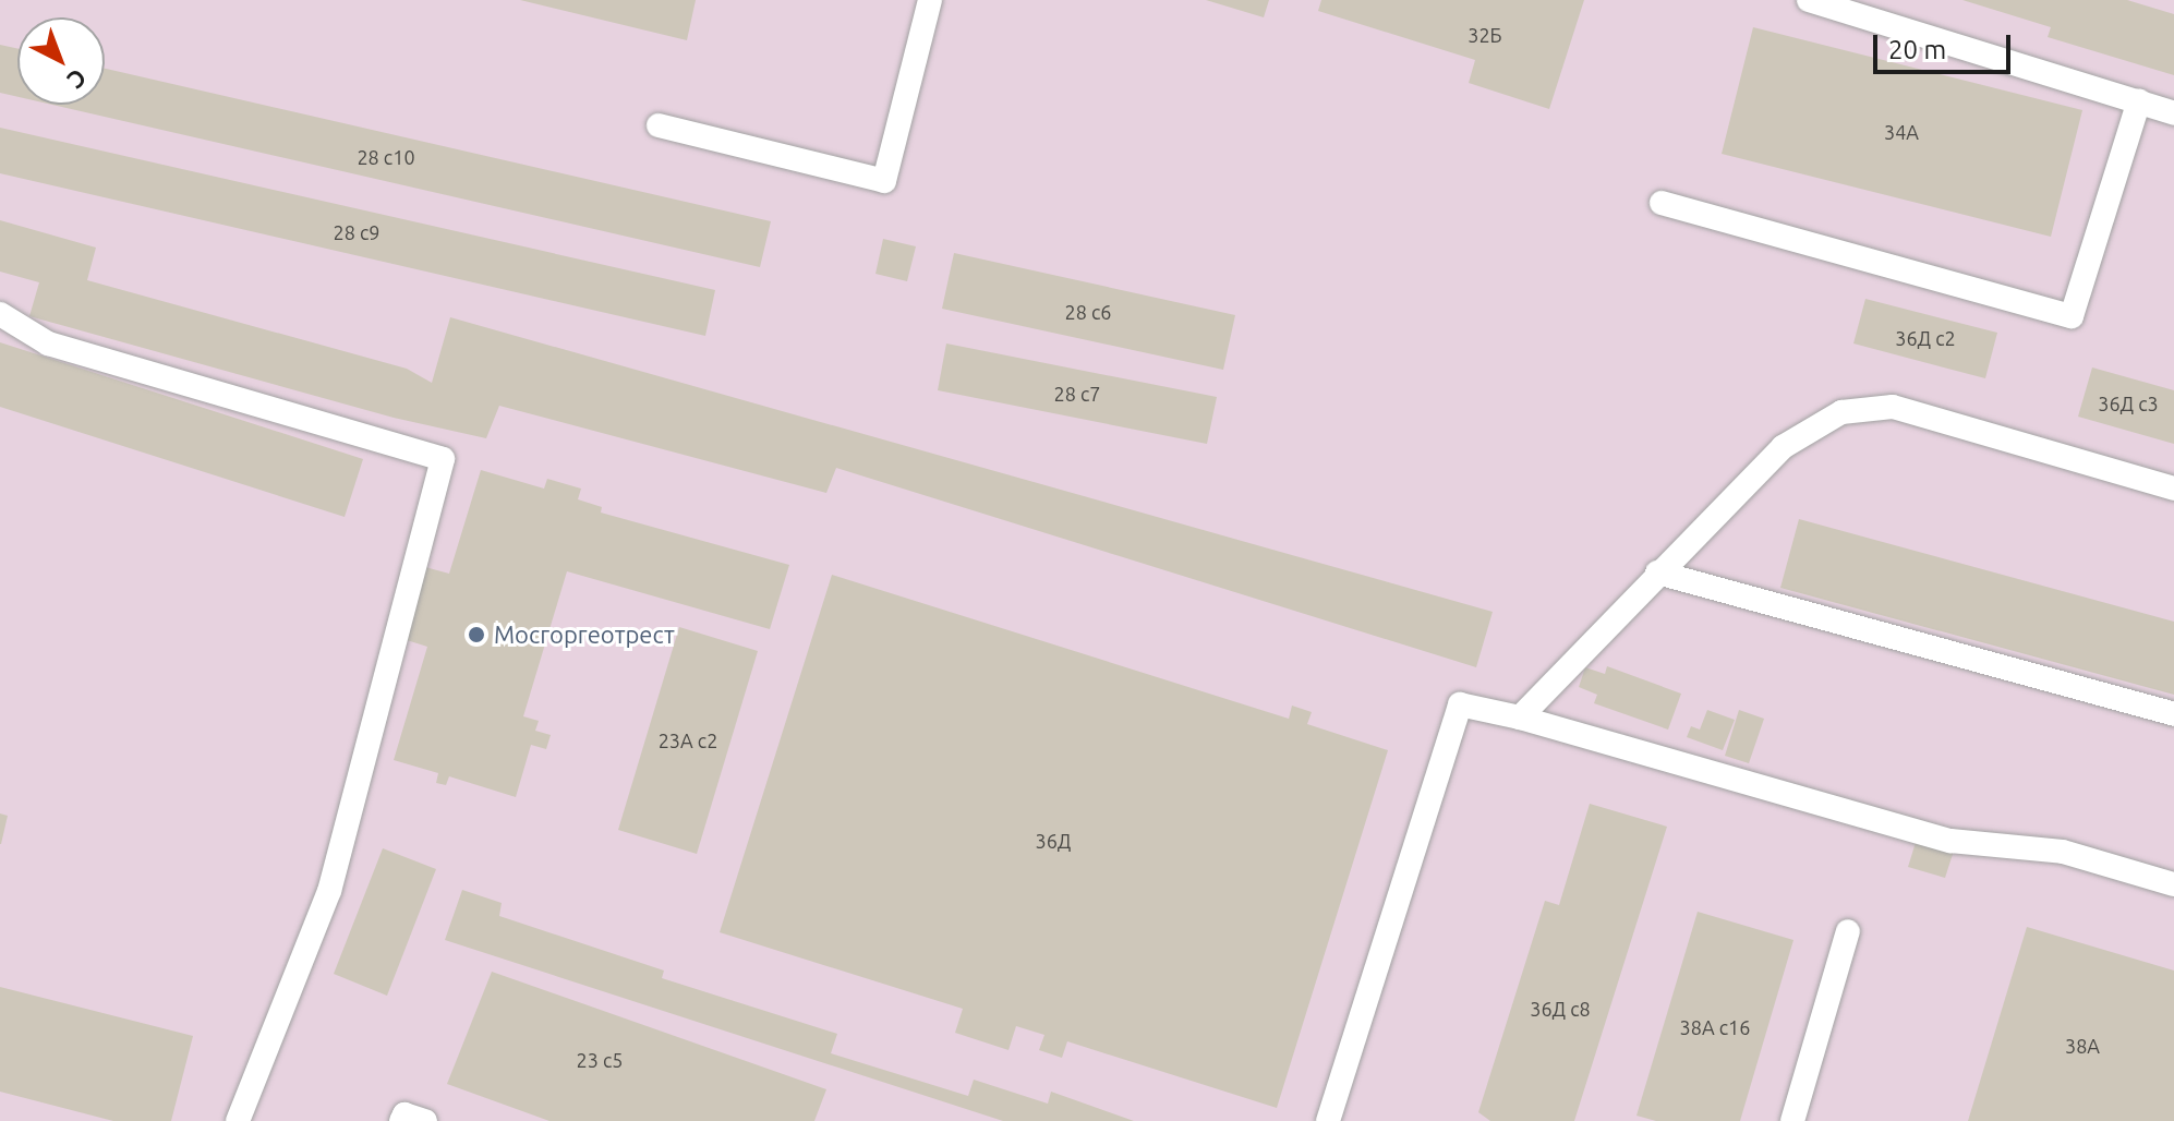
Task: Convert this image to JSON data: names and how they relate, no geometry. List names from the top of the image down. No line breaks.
{"places":["Мосгоргеотрест"],"house_numbers":["32Б","34А","28 с10","28 с9","28 с6","36Д с2","28 с7","36Д с3","23А с2","36Д","36Д с8","38А с16","38А","23 с5"],"scale_bar":"20 m","north":"bottom right"}
